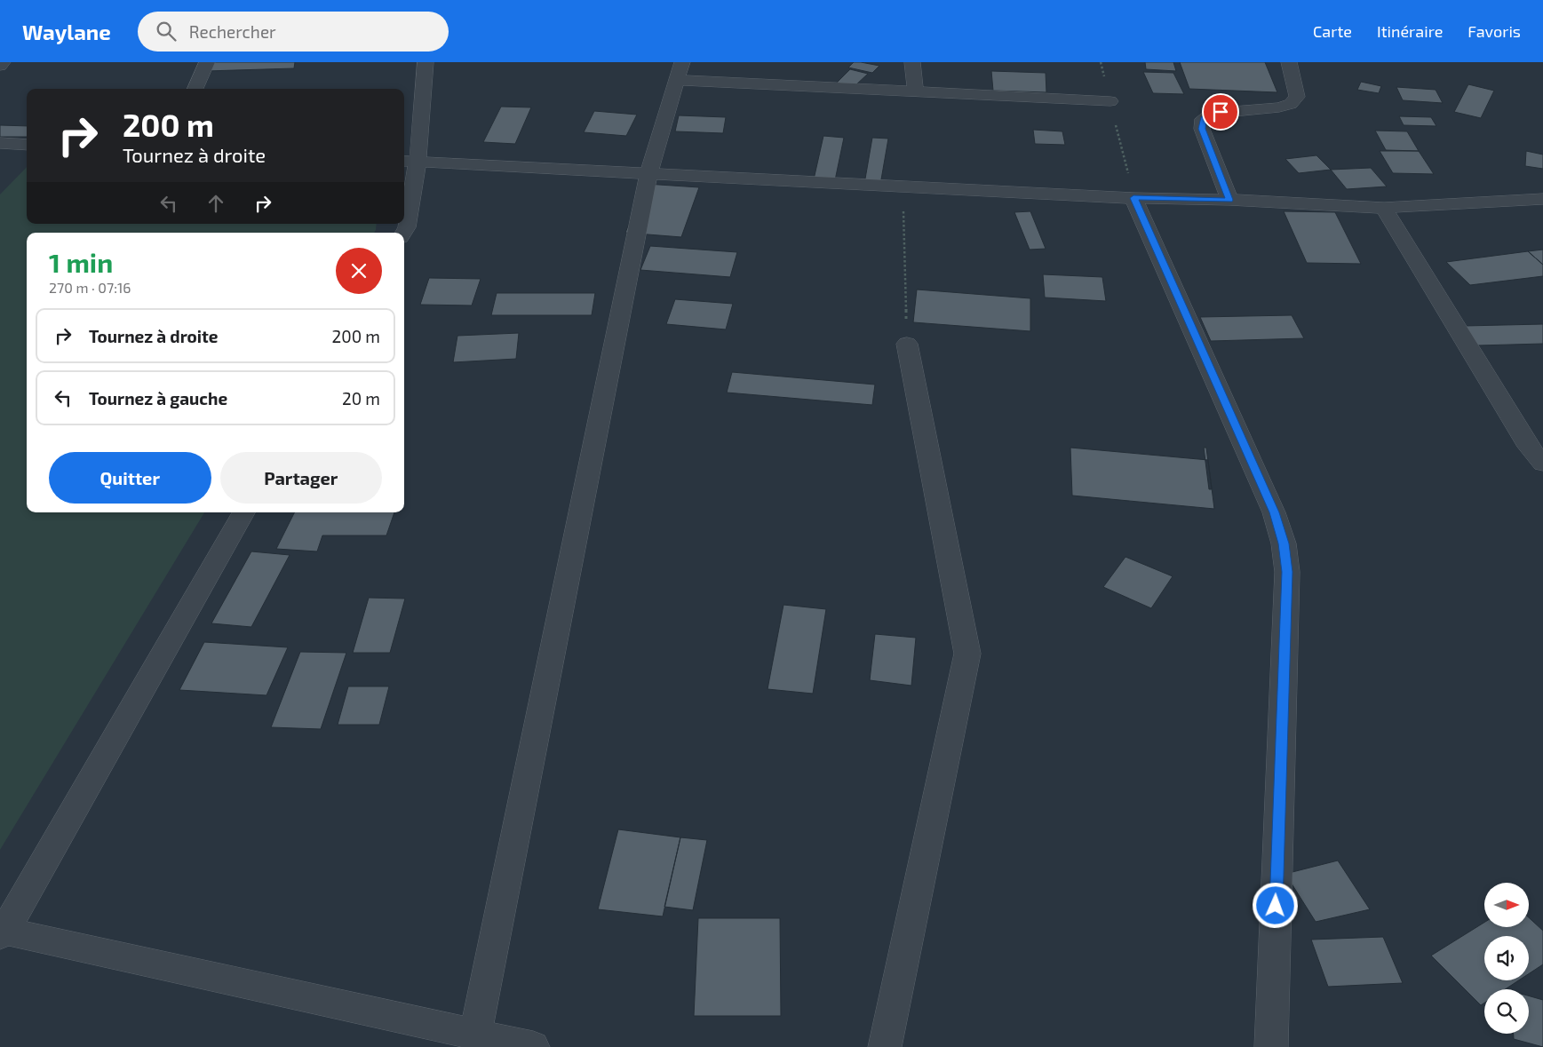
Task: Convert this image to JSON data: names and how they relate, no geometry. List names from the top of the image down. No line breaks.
{"north":"right","page":{"header":"Waylane","search":"Rechercher","nav":["Carte","Itinéraire","Favoris"],"turn":["200 m","Tournez à droite"],"heading":["1 min","270 m · 07:16"],"list":[{"name":"Tournez à droite","value":"200 m"},{"name":"Tournez à gauche","value":"20 m"}],"buttons":["Quitter","Partager"]}}
